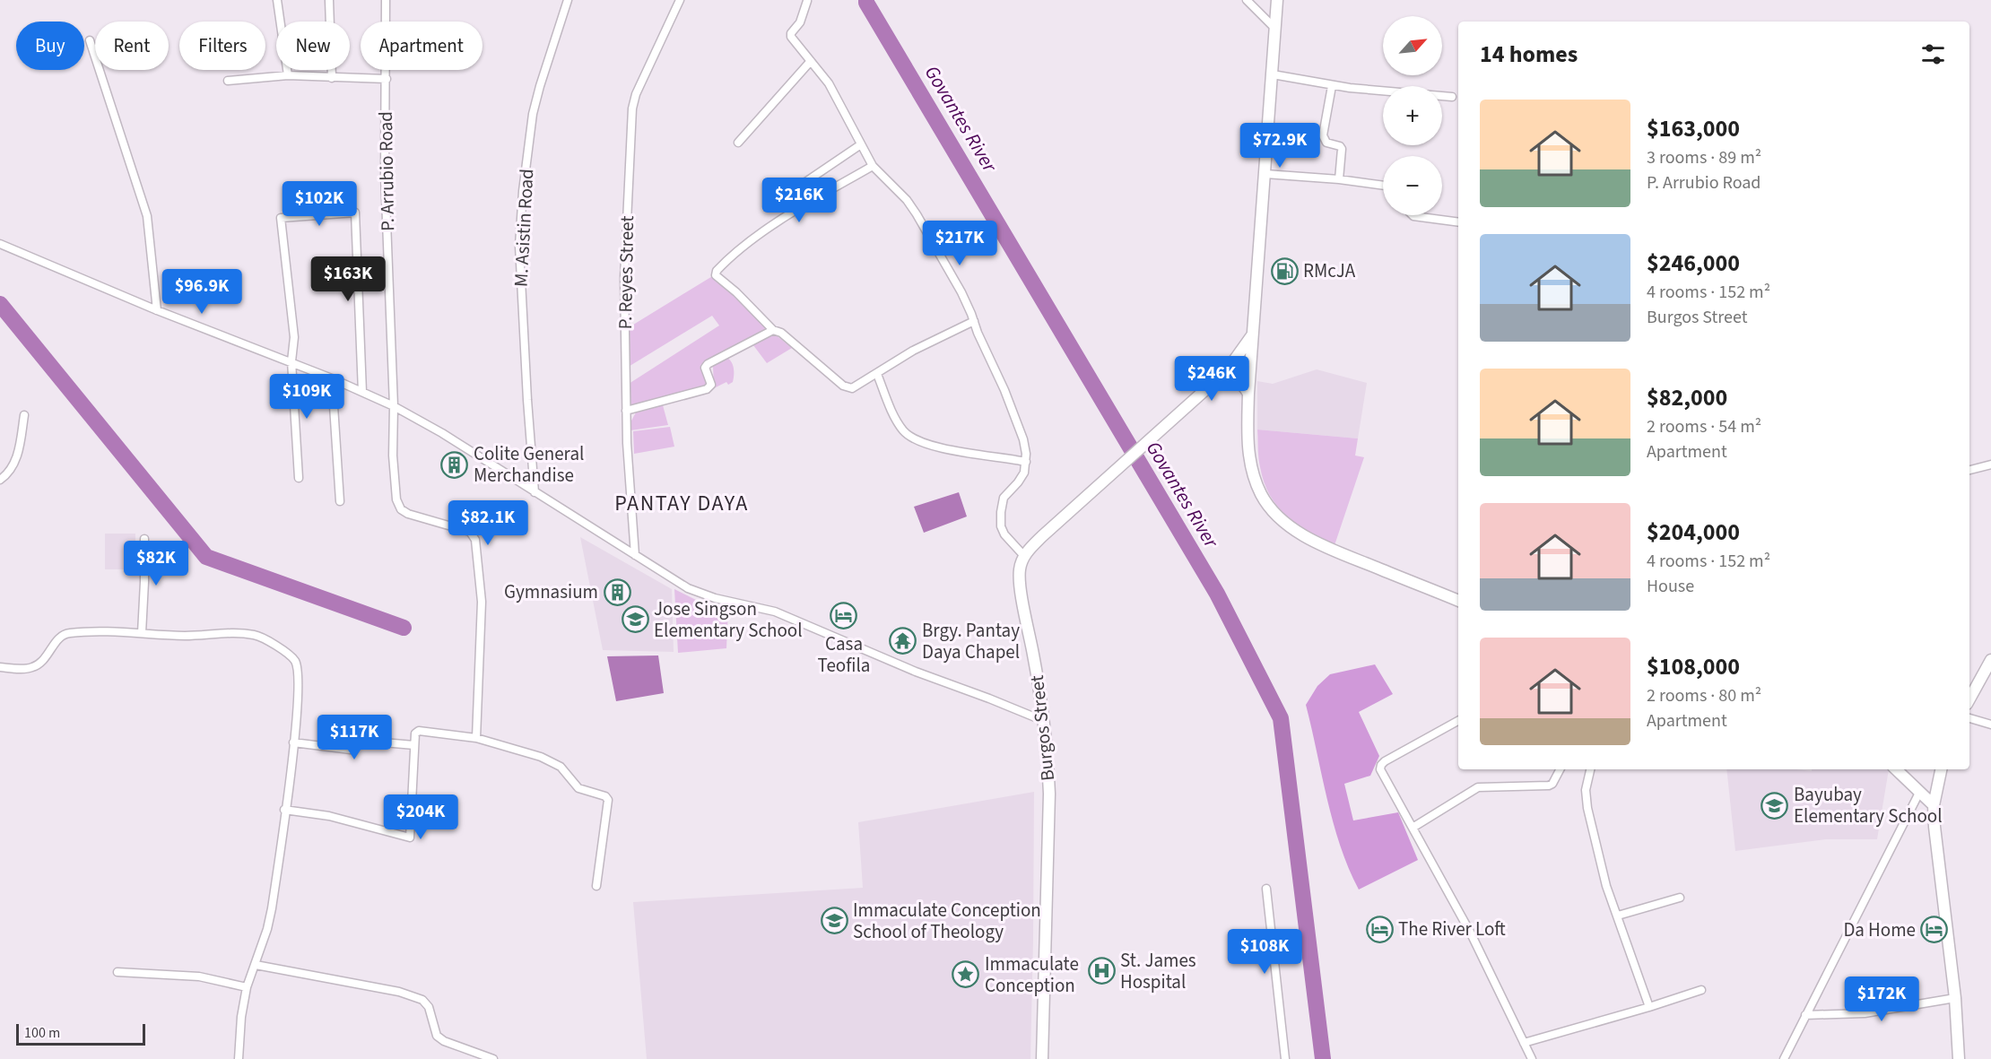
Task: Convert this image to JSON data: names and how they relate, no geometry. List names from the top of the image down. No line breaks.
{"streets":{"main road":["Burgos Street"],"street":["P. Arrubio Road","M. Asistin Road","P. Reyes Street"]},"districts":["PANTAY DAYA"],"water":["Govantes River"],"places":{"fuel station":["RMcJA"],"building":["Colite General Merchandise","Gymnasium"],"hotel":["Casa Teofila","The River Loft","Da Home"],"school or university":["Jose Singson Elementary School","Bayubay Elementary School","Immaculate Conception School of Theology"],"temple":["Brgy. Pantay Daya Chapel"],"hospital":["St. James Hospital"],"place":["Immaculate Conception"]},"scale_bar":"100 m","north":"top right","page":{"map_buttons":["+","−"],"chip":["Buy","Rent","Filters","New","Apartment"],"heading":"14 homes","list":[{"name":"$163,000","note":"3 rooms · 89 m² · P. Arrubio Road"},{"name":"$246,000","note":"4 rooms · 152 m² · Burgos Street"},{"name":"$82,000","note":"2 rooms · 54 m² · Apartment"},{"name":"$204,000","note":"4 rooms · 152 m² · House"},{"name":"$108,000","note":"2 rooms · 80 m² · Apartment"}],"price":["$72.9K","$216K","$102K","$217K","$163K","$96.9K","$246K","$109K","$82.1K","$82K","$117K","$204K","$108K","$172K"],"scale":"100 m"}}
